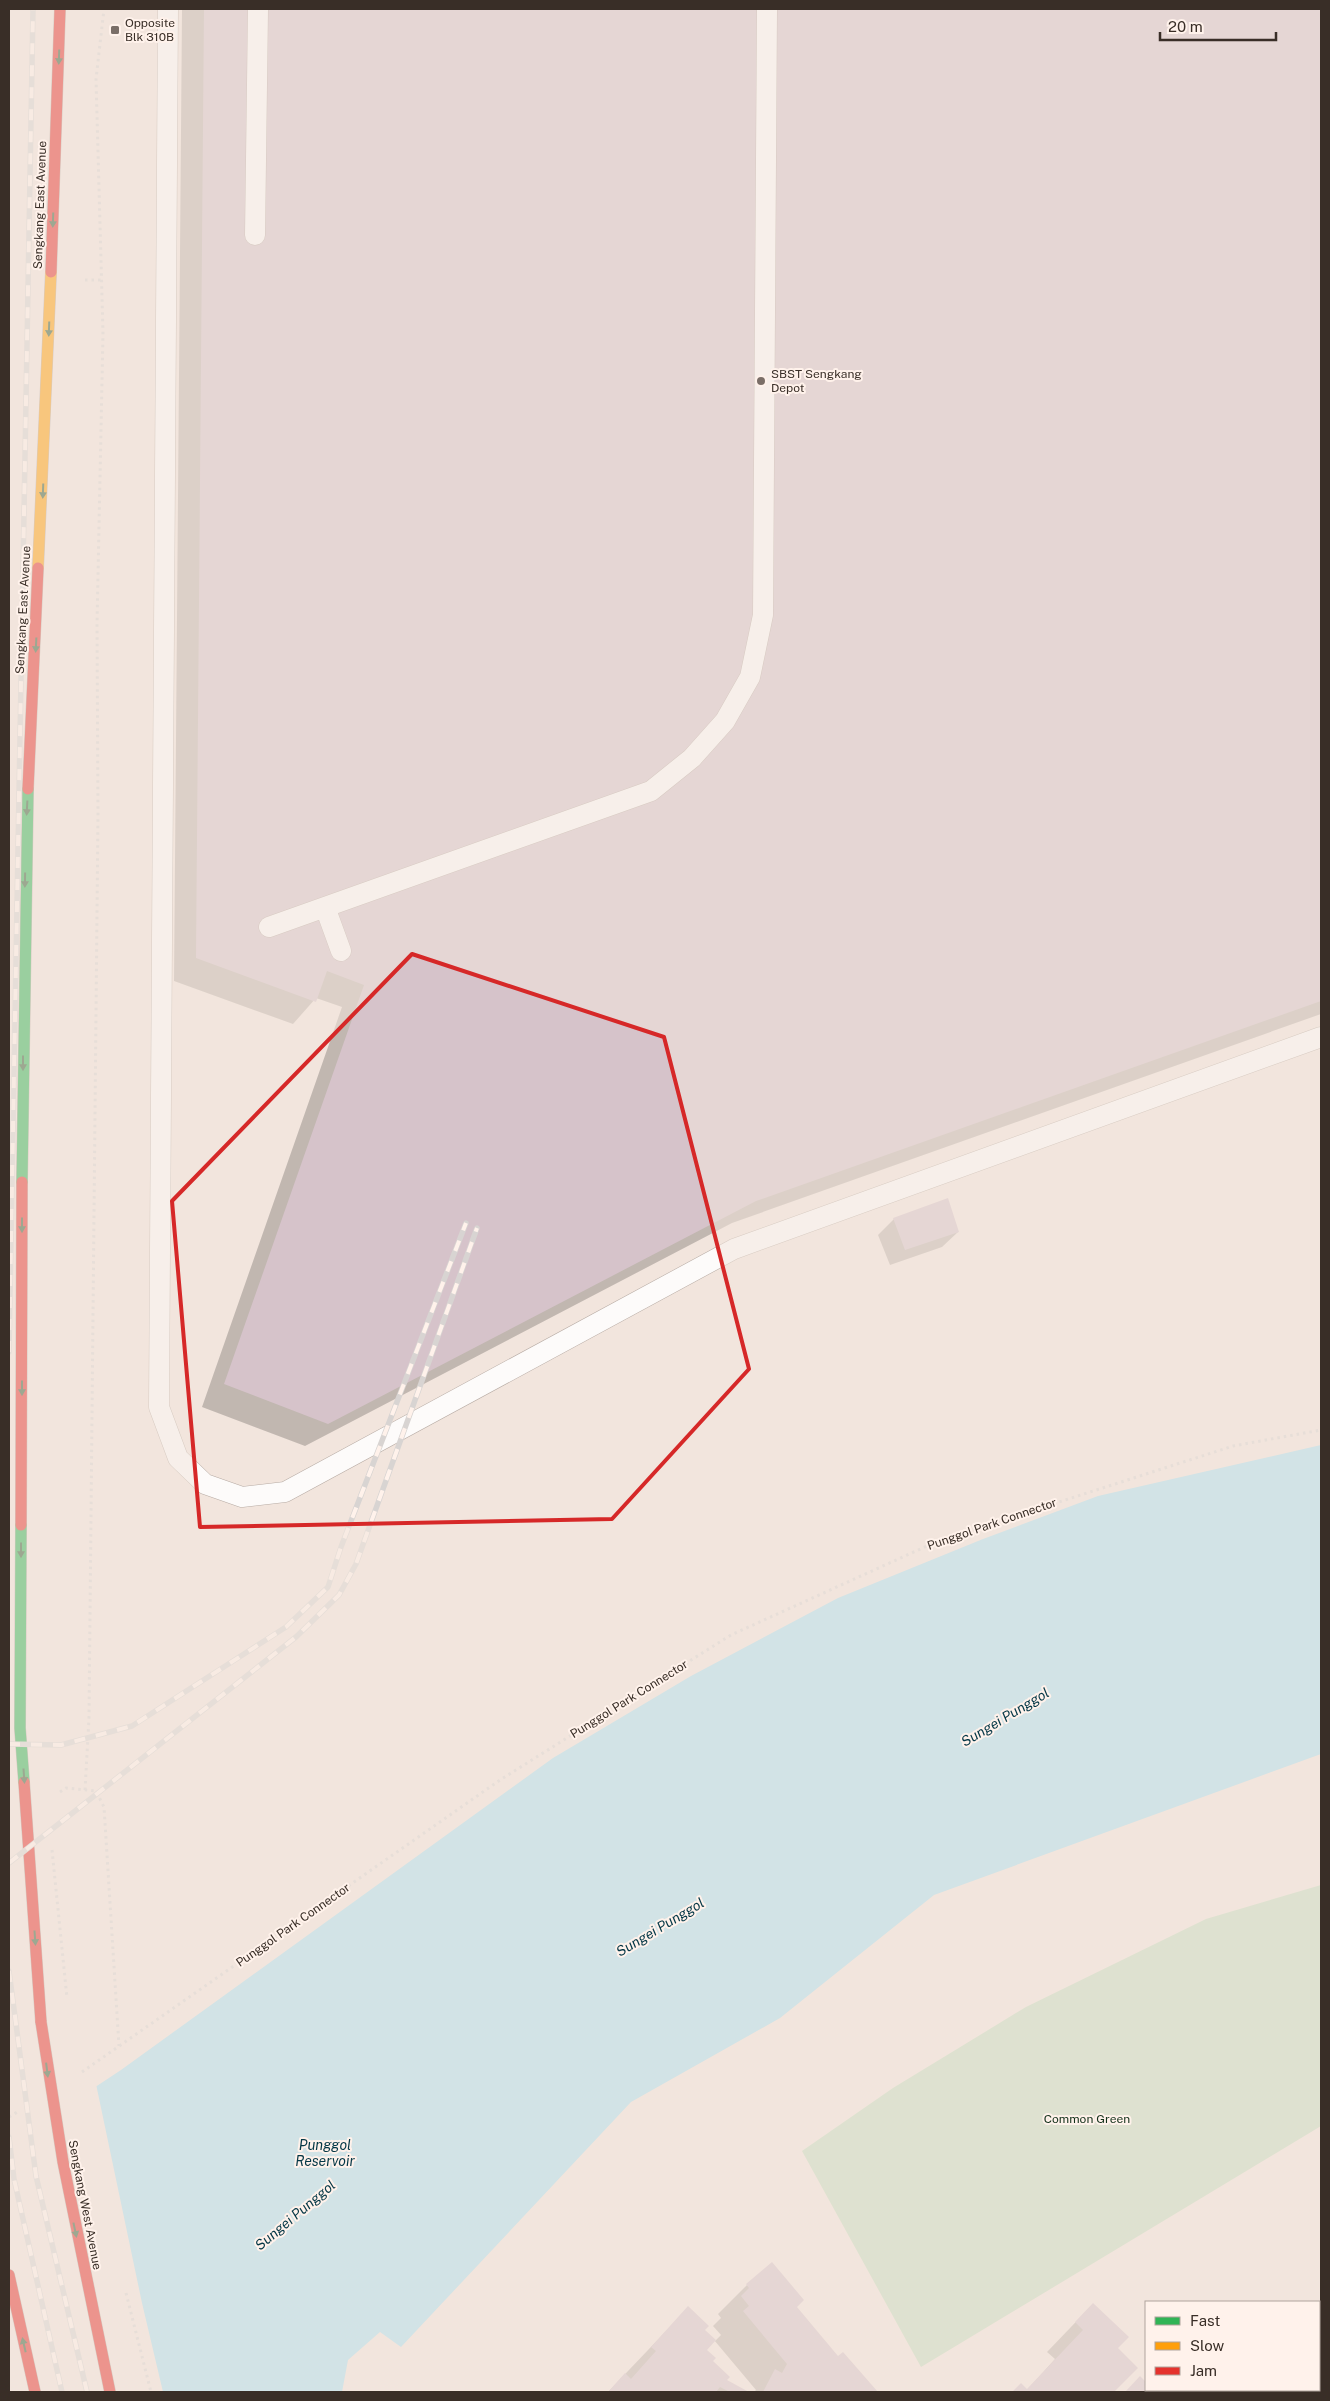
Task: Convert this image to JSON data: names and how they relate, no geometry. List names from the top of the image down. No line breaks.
{"streets":{"main road":["Sengkang East Avenue","Sengkang West Avenue"],"path":["Punggol Park Connector"]},"crossings":[["Sengkang East Avenue","Sengkang West Avenue"]],"one_way":["Sengkang East Avenue"],"water":["Sungei Punggol","Punggol Reservoir"],"parks":["Common Green"],"places":{"transit":["Opposite Blk 310B"],"other":["SBST Sengkang Depot"]},"legend":["Fast","Slow","Jam"],"scale_bar":"20 m"}
